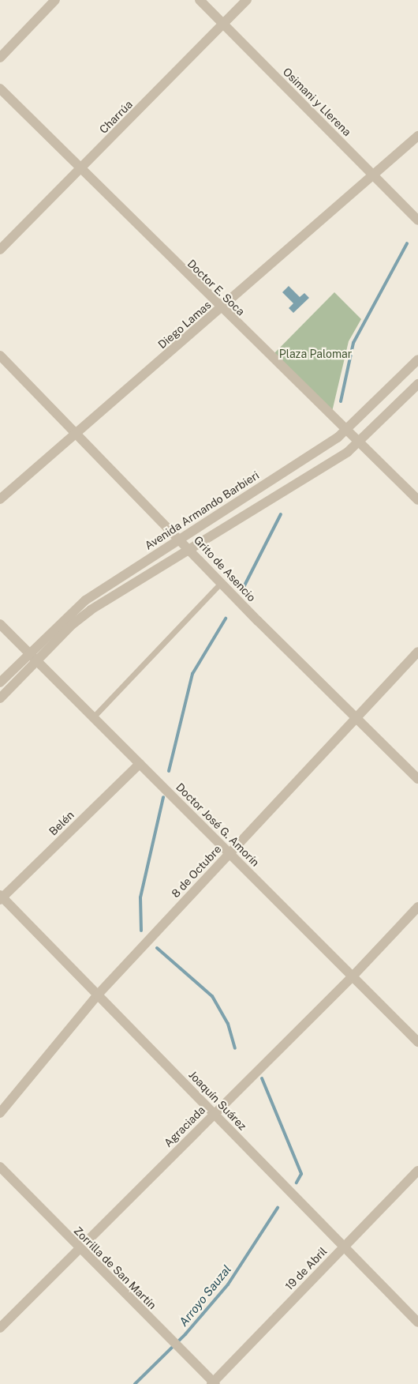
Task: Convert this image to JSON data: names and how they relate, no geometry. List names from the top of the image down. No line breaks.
{"streets":{"street":["Osimani y Llerena","Charrúa","Doctor E. Soca","Diego Lamas","Avenida Armando Barbieri","Grito de Asencio","Belén","Doctor José G. Amorín","8 de Octubre","Joaquín Suárez","Agraciada","Zorrilla de San Martín","19 de Abril"]},"crossings":[["Osimani y Llerena","Charrúa"],["Osimani y Llerena","Diego Lamas"],["Charrúa","Doctor E. Soca"],["Doctor E. Soca","Diego Lamas"],["Doctor E. Soca","Avenida Armando Barbieri"],["Diego Lamas","Grito de Asencio"],["Avenida Armando Barbieri","Grito de Asencio"],["Avenida Armando Barbieri","Doctor José G. Amorín"],["Grito de Asencio","8 de Octubre"],["Belén","Doctor José G. Amorín"],["Belén","Joaquín Suárez"],["Doctor José G. Amorín","8 de Octubre"],["Doctor José G. Amorín","Agraciada"],["8 de Octubre","Joaquín Suárez"],["Joaquín Suárez","Agraciada"],["Joaquín Suárez","19 de Abril"],["Agraciada","Zorrilla de San Martín"],["Zorrilla de San Martín","19 de Abril"]],"water":["Arroyo Sauzal"],"parks":["Plaza Palomar"]}
